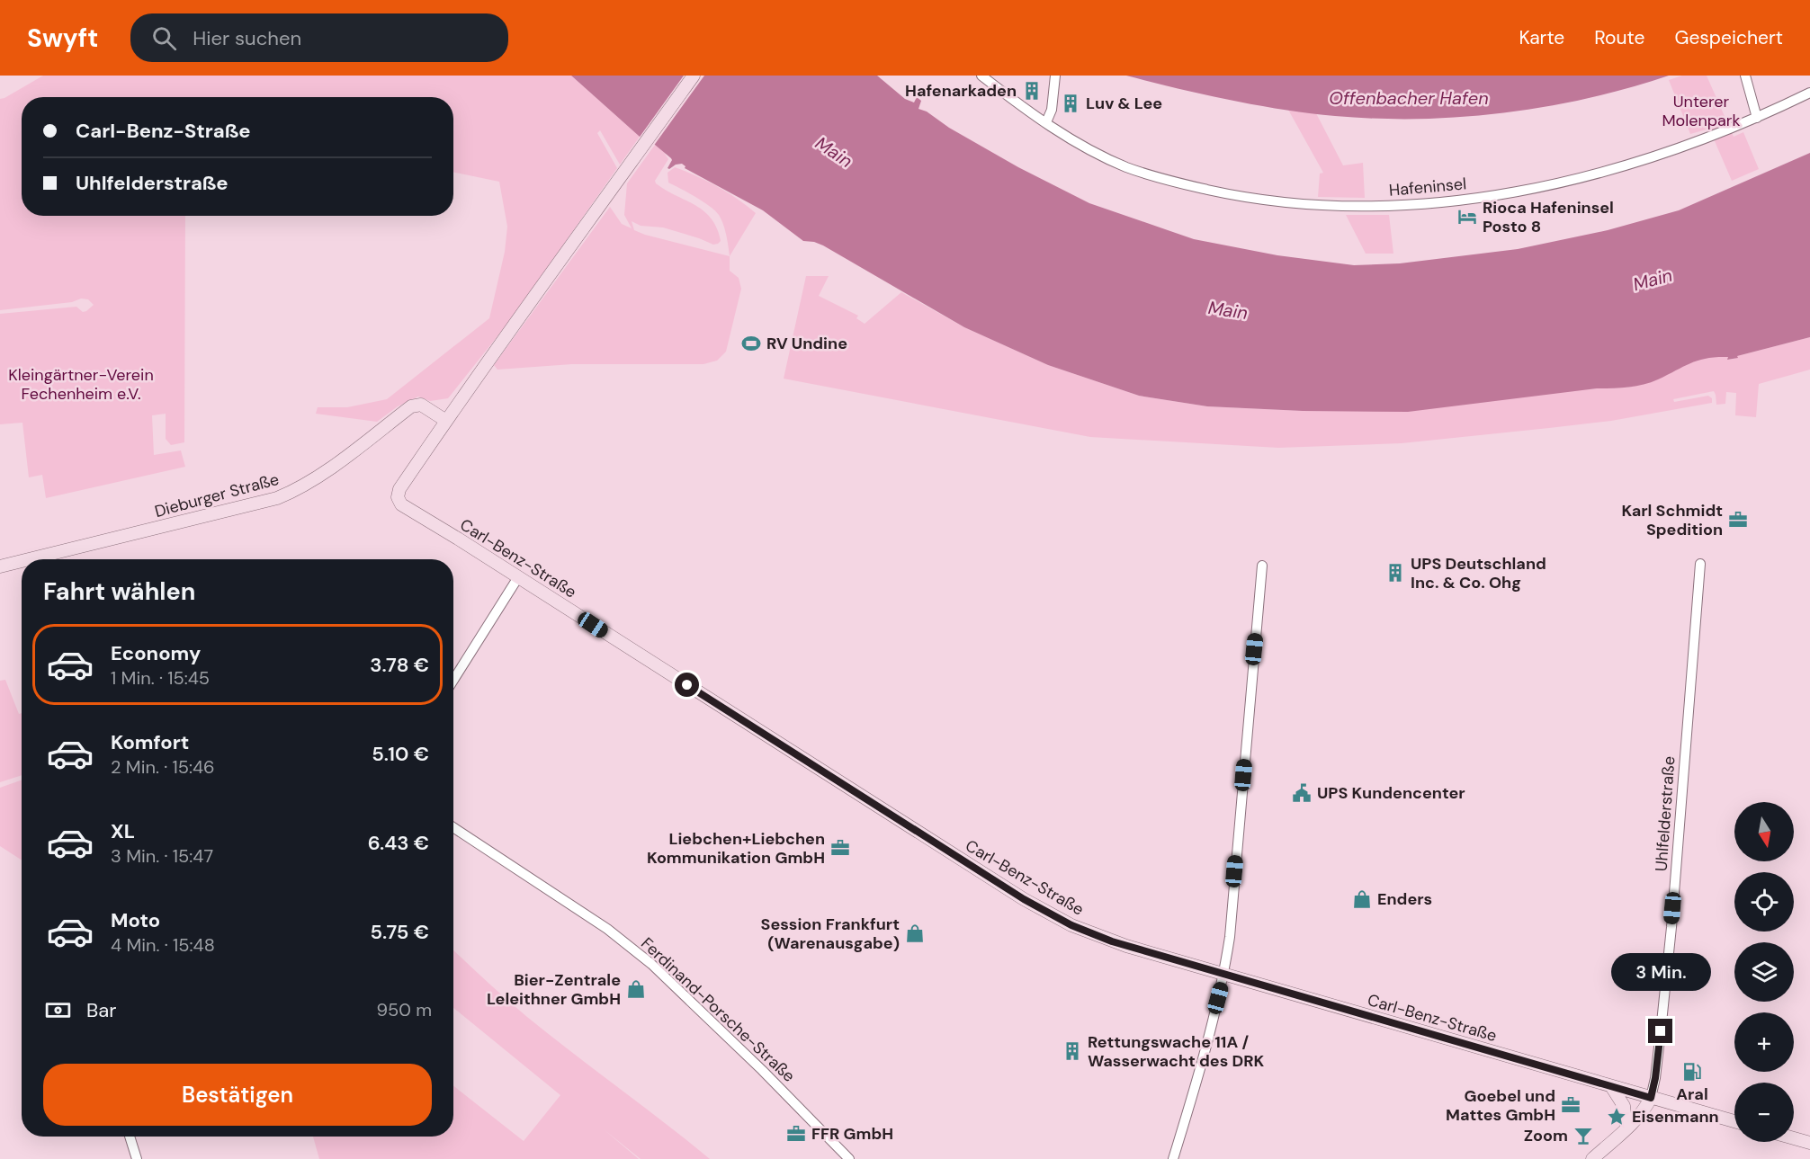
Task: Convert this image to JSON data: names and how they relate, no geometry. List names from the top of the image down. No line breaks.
{"streets":{"main road":["Dieburger Straße","Carl-Benz-Straße"],"street":["Hafeninsel","Uhlfelderstraße","Ferdinand-Porsche-Straße"]},"crossings":[["Dieburger Straße","Carl-Benz-Straße"],["Carl-Benz-Straße","Uhlfelderstraße"]],"water":["Offenbacher Hafen","Main"],"parks":["Unterer Molenpark","Kleingärtner-Verein Fechenheim e.V."],"places":{"building":["Hafenarkaden","Luv & Lee","UPS Deutschland Inc. & Co. Ohg","Rettungswache 11A / Wasserwacht des DRK"],"hotel":["Rioca Hafeninsel Posto 8"],"sports":["RV Undine"],"office":["Karl Schmidt Spedition","Liebchen+Liebchen Kommunikation GmbH","Goebel und Mattes GmbH","FFR GmbH"],"public building":["UPS Kundencenter"],"shop":["Enders","Session Frankfurt (Warenausgabe)","Bier-Zentrale Leleithner GmbH"],"fuel station":["Aral"],"place":["Eisenmann"],"bar":["Zoom"]},"north":"bottom","page":{"header":"Swyft","search":"Hier suchen","nav":["Karte","Route","Gespeichert"],"banner":["Carl-Benz-Straße","Uhlfelderstraße"],"heading":"Fahrt wählen","list":[{"name":"Economy","note":"1 Min. · 15:45","value":"3.78 €"},{"name":"Komfort","note":"2 Min. · 15:46","value":"5.10 €"},{"name":"XL","note":"3 Min. · 15:47","value":"6.43 €"},{"name":"Moto","note":"4 Min. · 15:48","value":"5.75 €"}],"map_buttons":["+","−"],"bubble":"3 Min.","pay":["Bar","950 m"],"buttons":"Bestätigen"}}
